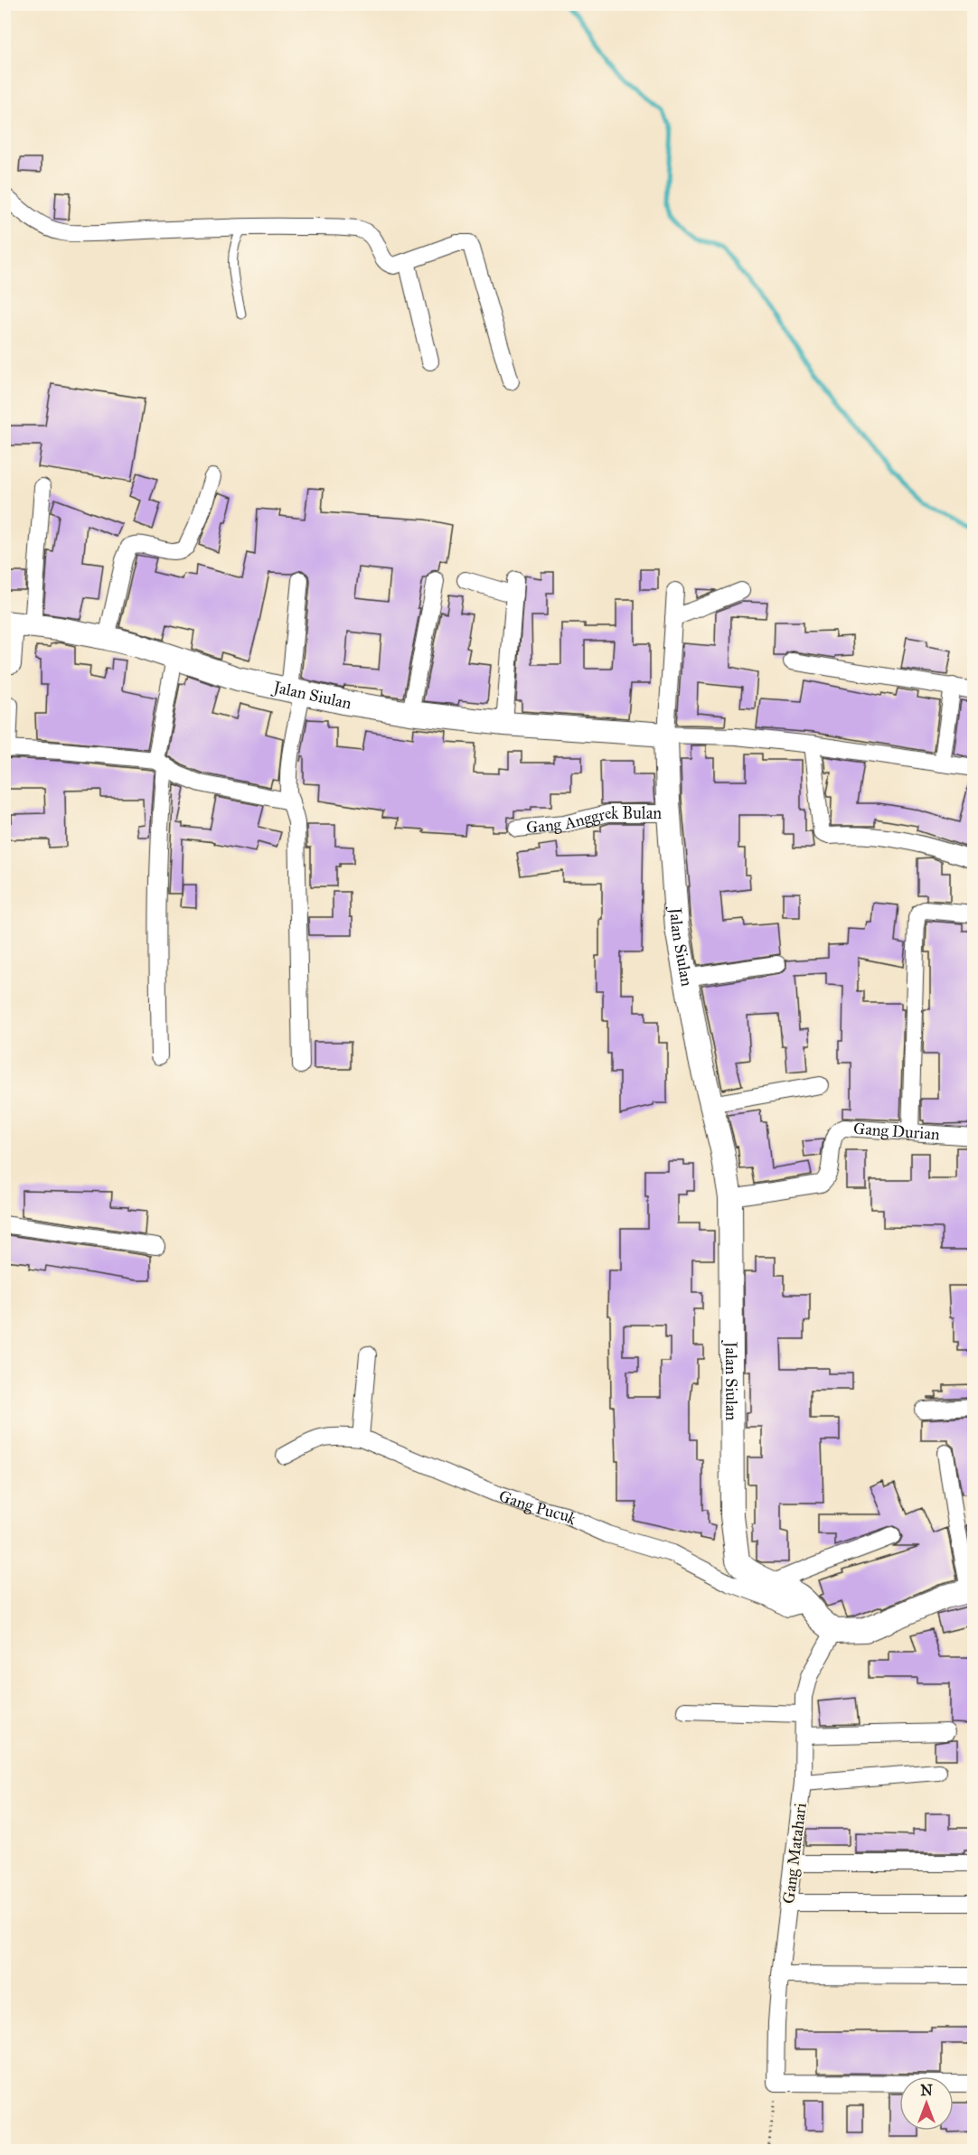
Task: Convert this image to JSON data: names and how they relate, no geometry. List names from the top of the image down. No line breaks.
{"streets":{"street":["Jalan Siulan","Gang Anggrek Bulan","Gang Durian","Gang Pucuk","Gang Matahari"]},"crossings":[["Jalan Siulan","Gang Anggrek Bulan"],["Jalan Siulan","Gang Durian"],["Jalan Siulan","Gang Pucuk"],["Jalan Siulan","Gang Matahari"]],"north":"top"}
